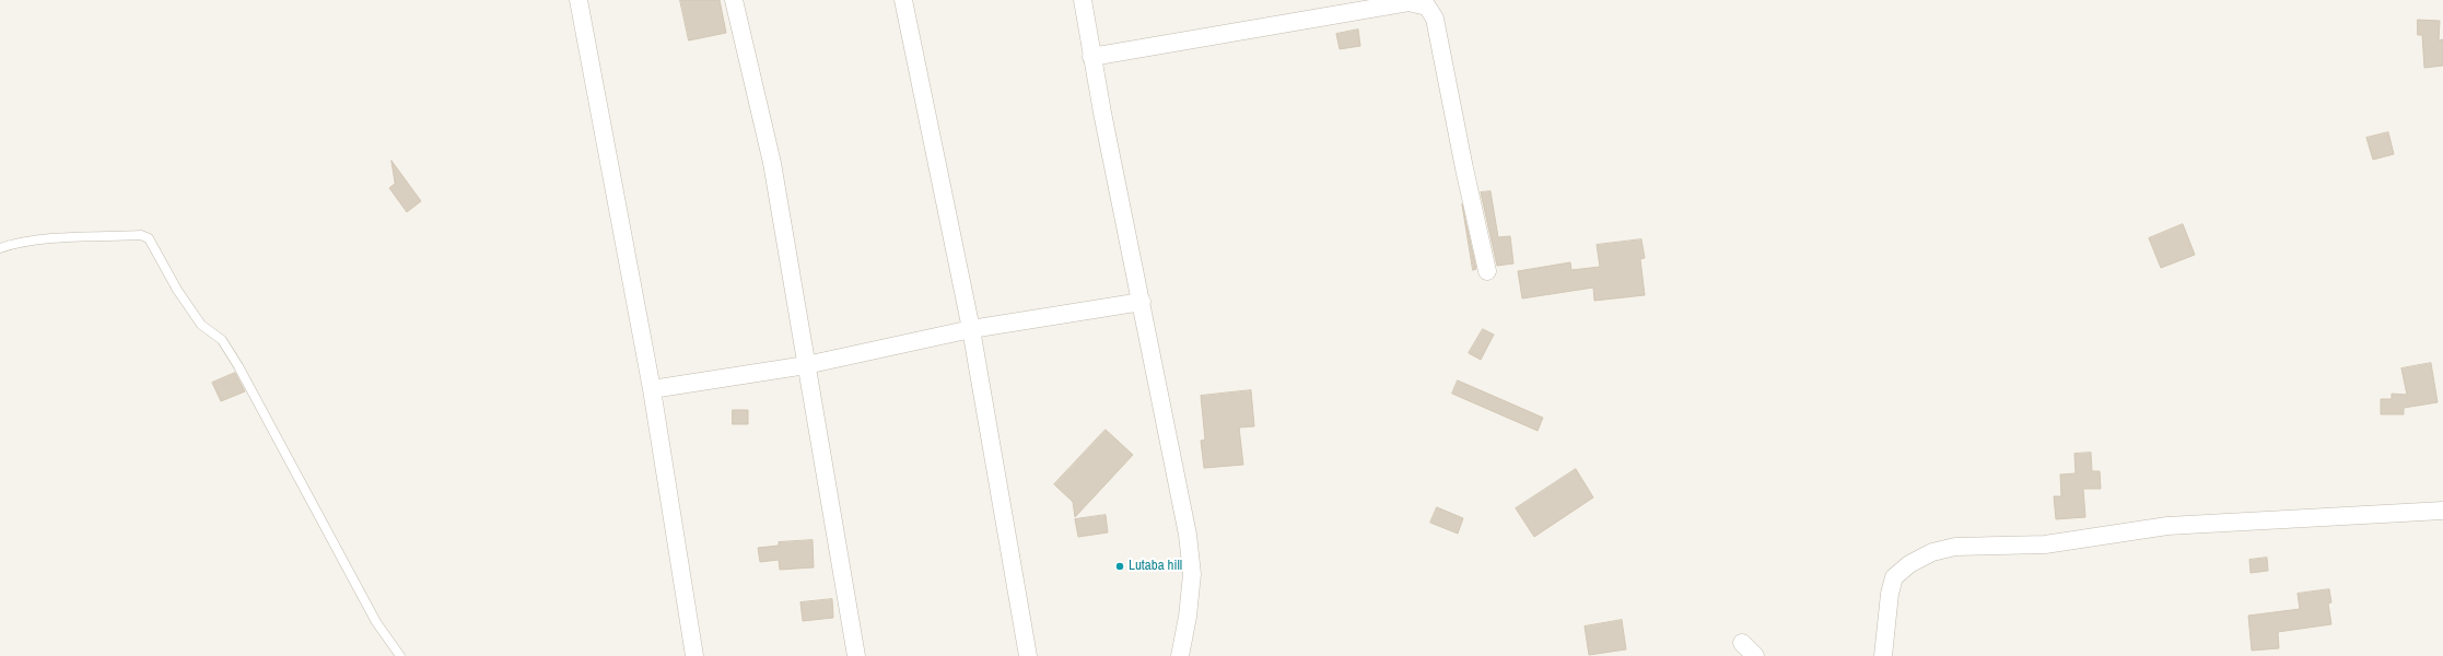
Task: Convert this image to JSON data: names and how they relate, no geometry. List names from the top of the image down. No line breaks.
{"places":["Lutaba hill"]}
